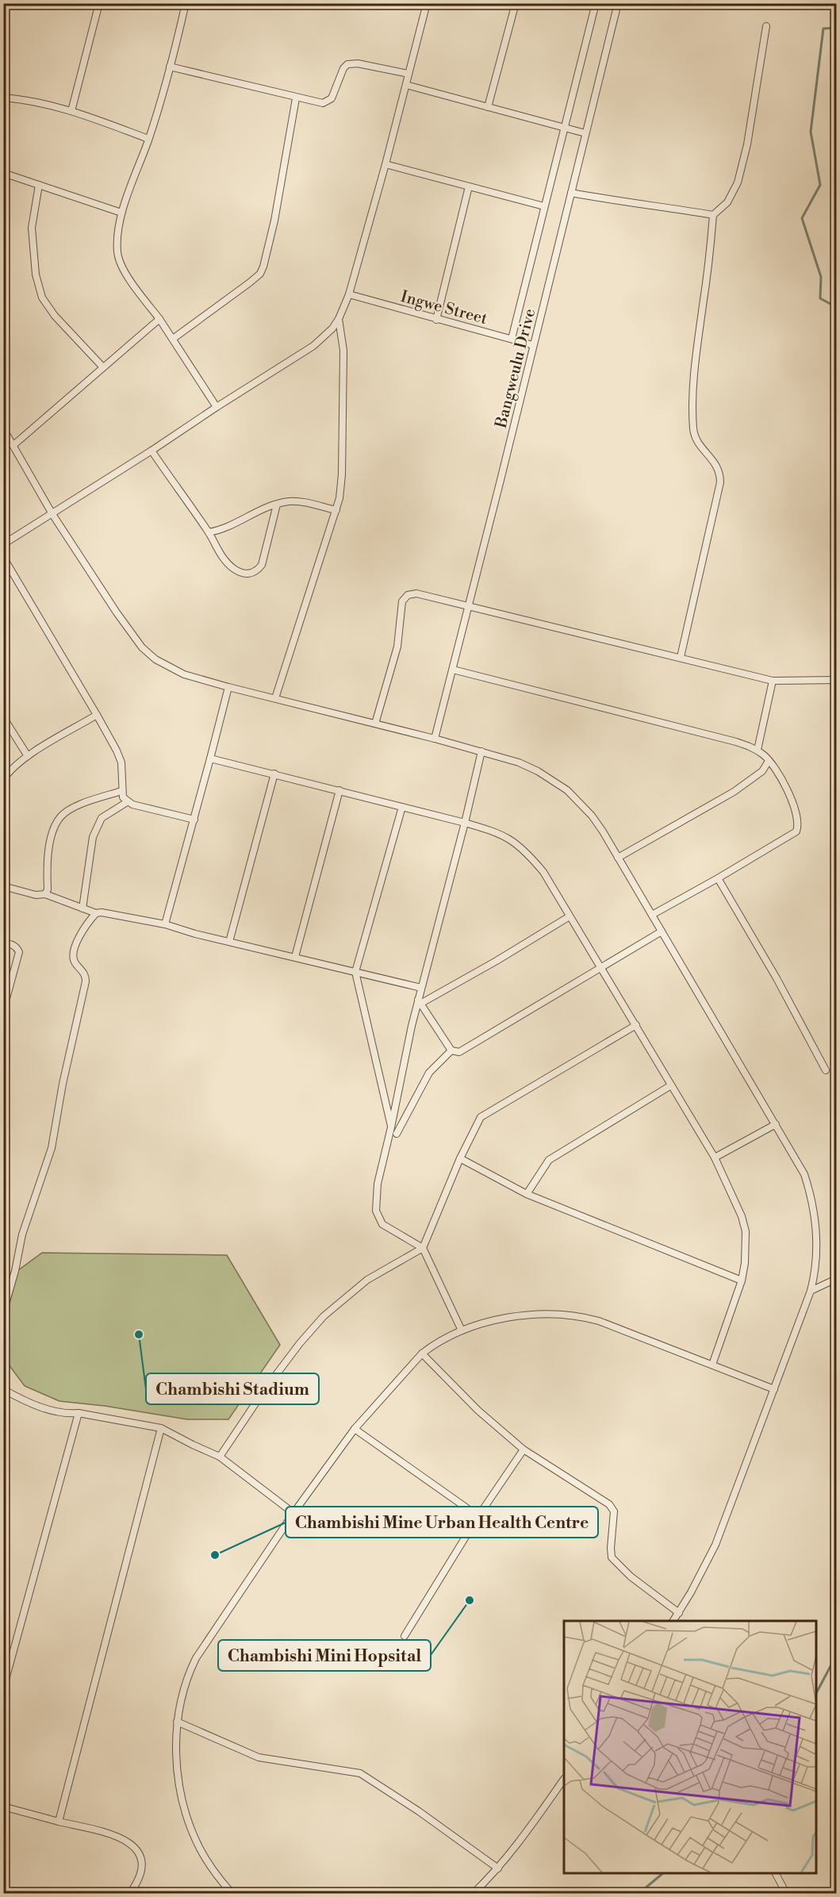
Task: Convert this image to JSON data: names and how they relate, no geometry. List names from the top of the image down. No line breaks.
{"streets":{"street":["Ingwe Street","Bangweulu Drive"]},"crossings":[["Ingwe Street","Bangweulu Drive"]],"places":["Chambishi Stadium","Chambishi Mine Urban Health Centre","Chambishi Mini Hopsital"]}
